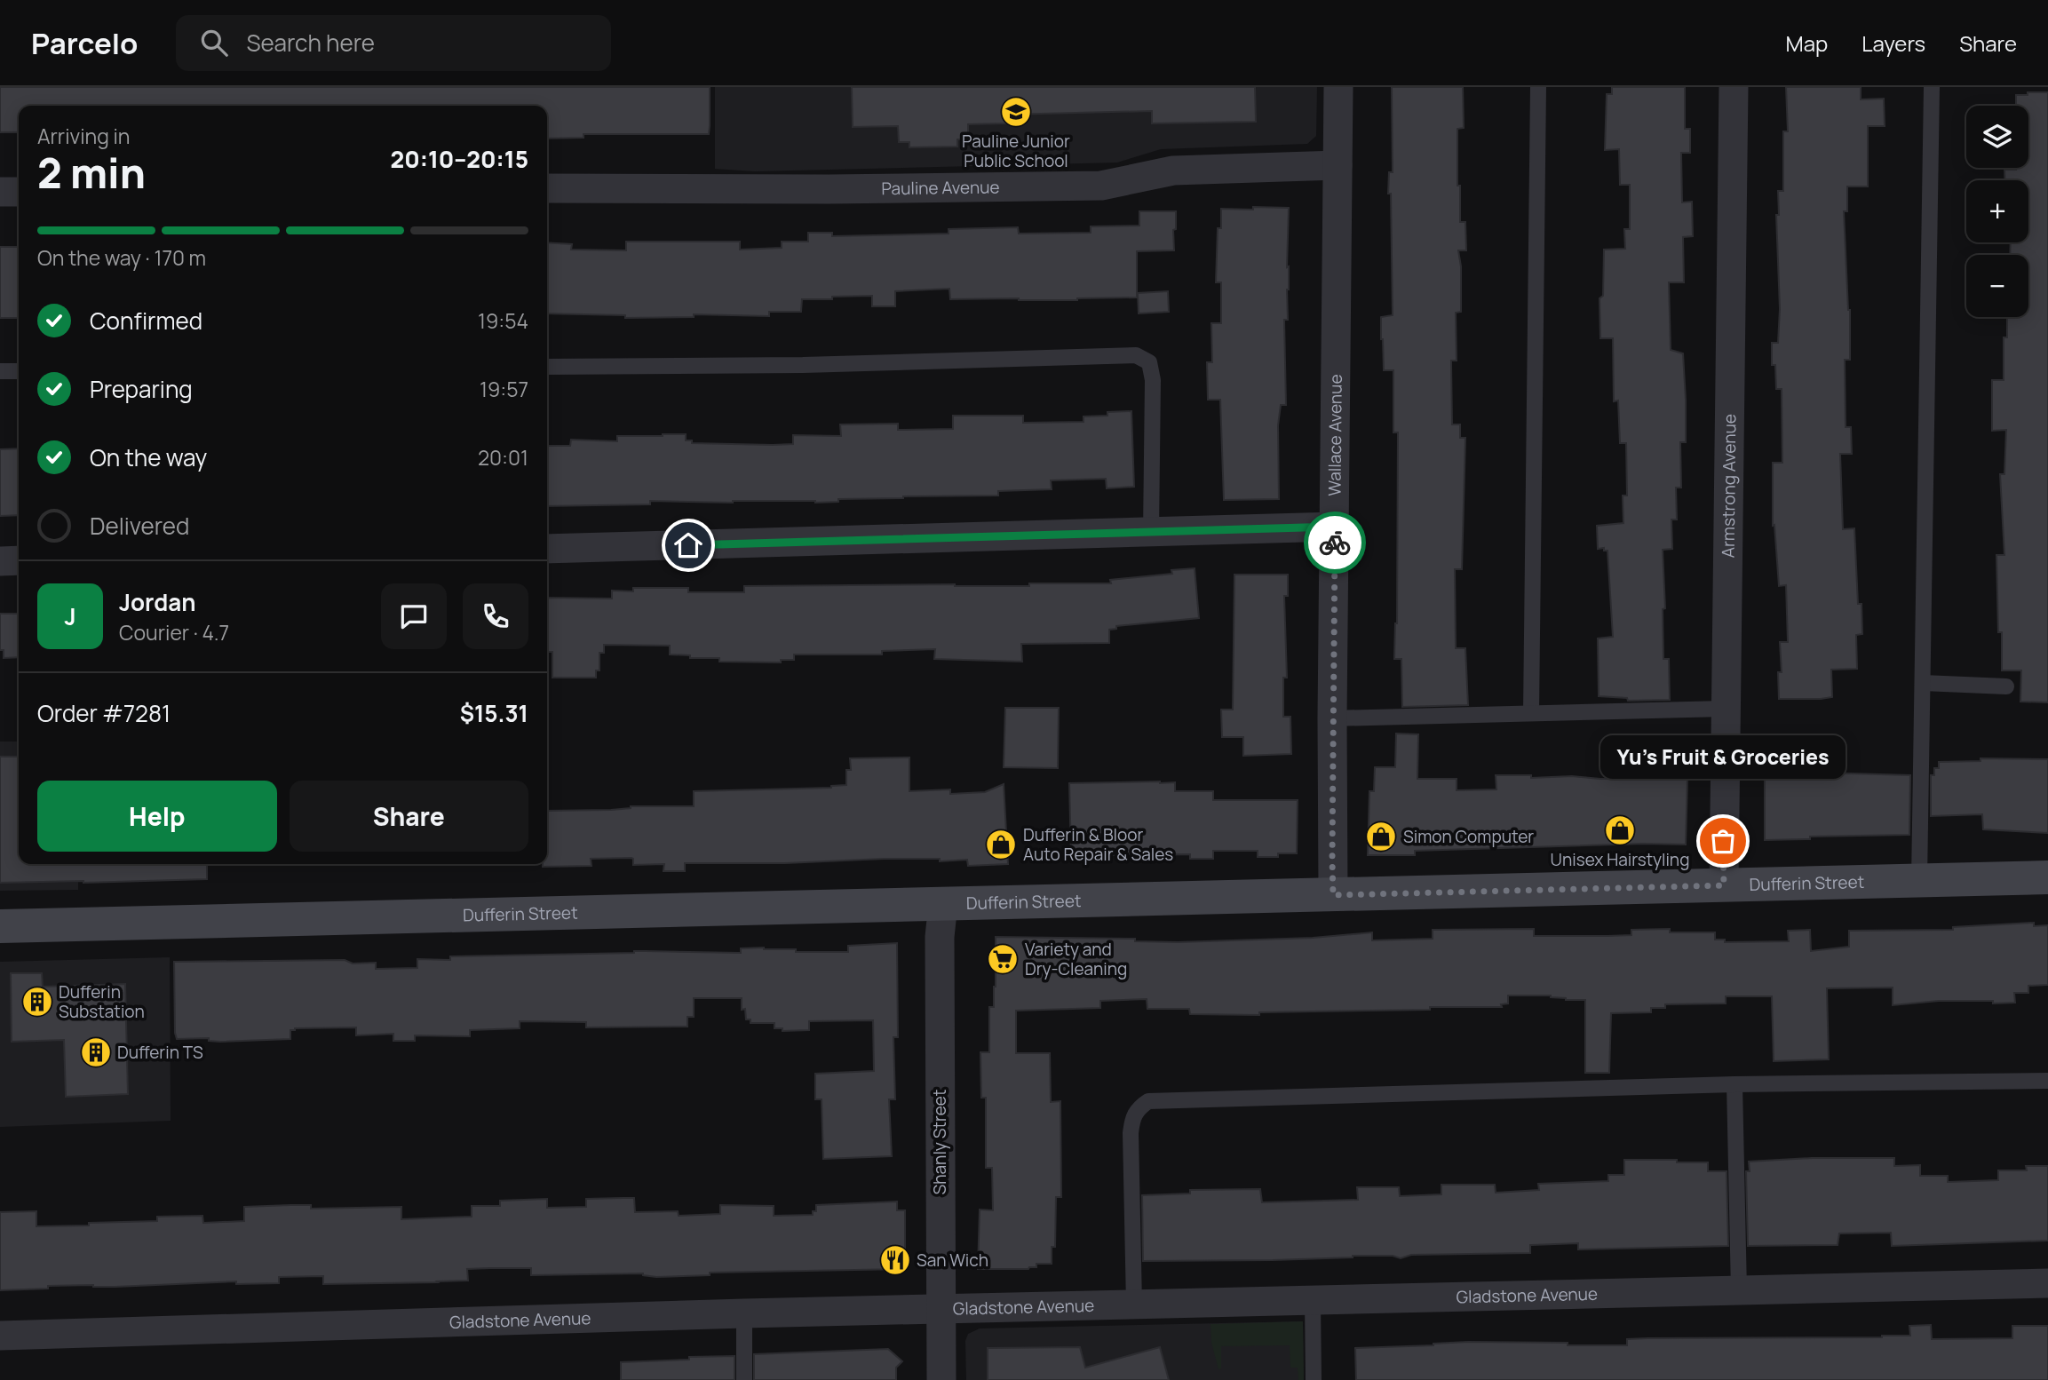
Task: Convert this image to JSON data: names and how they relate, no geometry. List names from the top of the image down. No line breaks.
{"streets":{"main road":["Dufferin Street"],"street":["Pauline Avenue","Wallace Avenue","Armstrong Avenue","Shanly Street","Gladstone Avenue"]},"crossings":[["Pauline Avenue","Wallace Avenue"],["Wallace Avenue","Dufferin Street"],["Armstrong Avenue","Dufferin Street"],["Dufferin Street","Shanly Street"],["Shanly Street","Gladstone Avenue"]],"places":{"school or university":["Pauline Junior Public School"],"shop":["Unisex Hairstyling","Simon Computer","Dufferin & Bloor Auto Repair & Sales"],"other":["Yu’s Fruit & Groceries"],"supermarket":["Variety and Dry-Cleaning"],"building":["Dufferin Substation","Dufferin TS"],"restaurant":["San Wich"]},"page":{"header":"Parcelo","search":"Search here","nav":["Map","Layers","Share"],"map_buttons":["+","−"],"heading":["2 min","Arriving in","20:10–20:15"],"panel":["Jordan","Courier · 4.7","Order #7281","$15.31"],"bar":"On the way · 170 m","list":[["Confirmed","19:54"],["Preparing","19:57"],["On the way","20:01"],"Delivered"],"round":"J","bubble":"Yu’s Fruit & Groceries","buttons":["Help","Share"]}}
